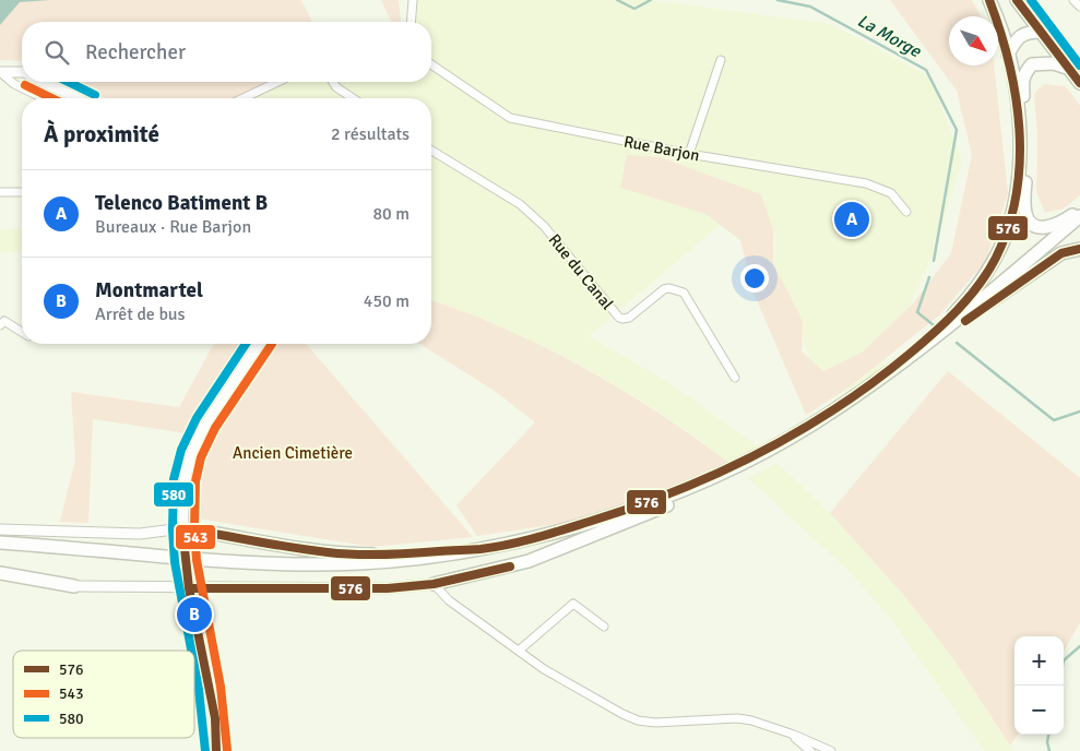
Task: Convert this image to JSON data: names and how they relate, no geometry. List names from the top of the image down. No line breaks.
{"streets":{"street":["Rue Barjon","Rue du Canal"]},"water":["La Morge"],"parks":["Ancien Cimetière"],"lines":["transit line 576","transit line 580","transit line 543"],"legend":["576","543","580"],"north":"bottom right","page":{"search":"Rechercher","heading":["À proximité","2 résultats"],"list":[{"mark":"A","name":"Telenco Batiment B","note":"Bureaux · Rue Barjon","value":"80 m"},{"mark":"B","name":"Montmartel","note":"Arrêt de bus","value":"450 m"}],"pins":["A","B"],"map_buttons":["+","−"]}}
